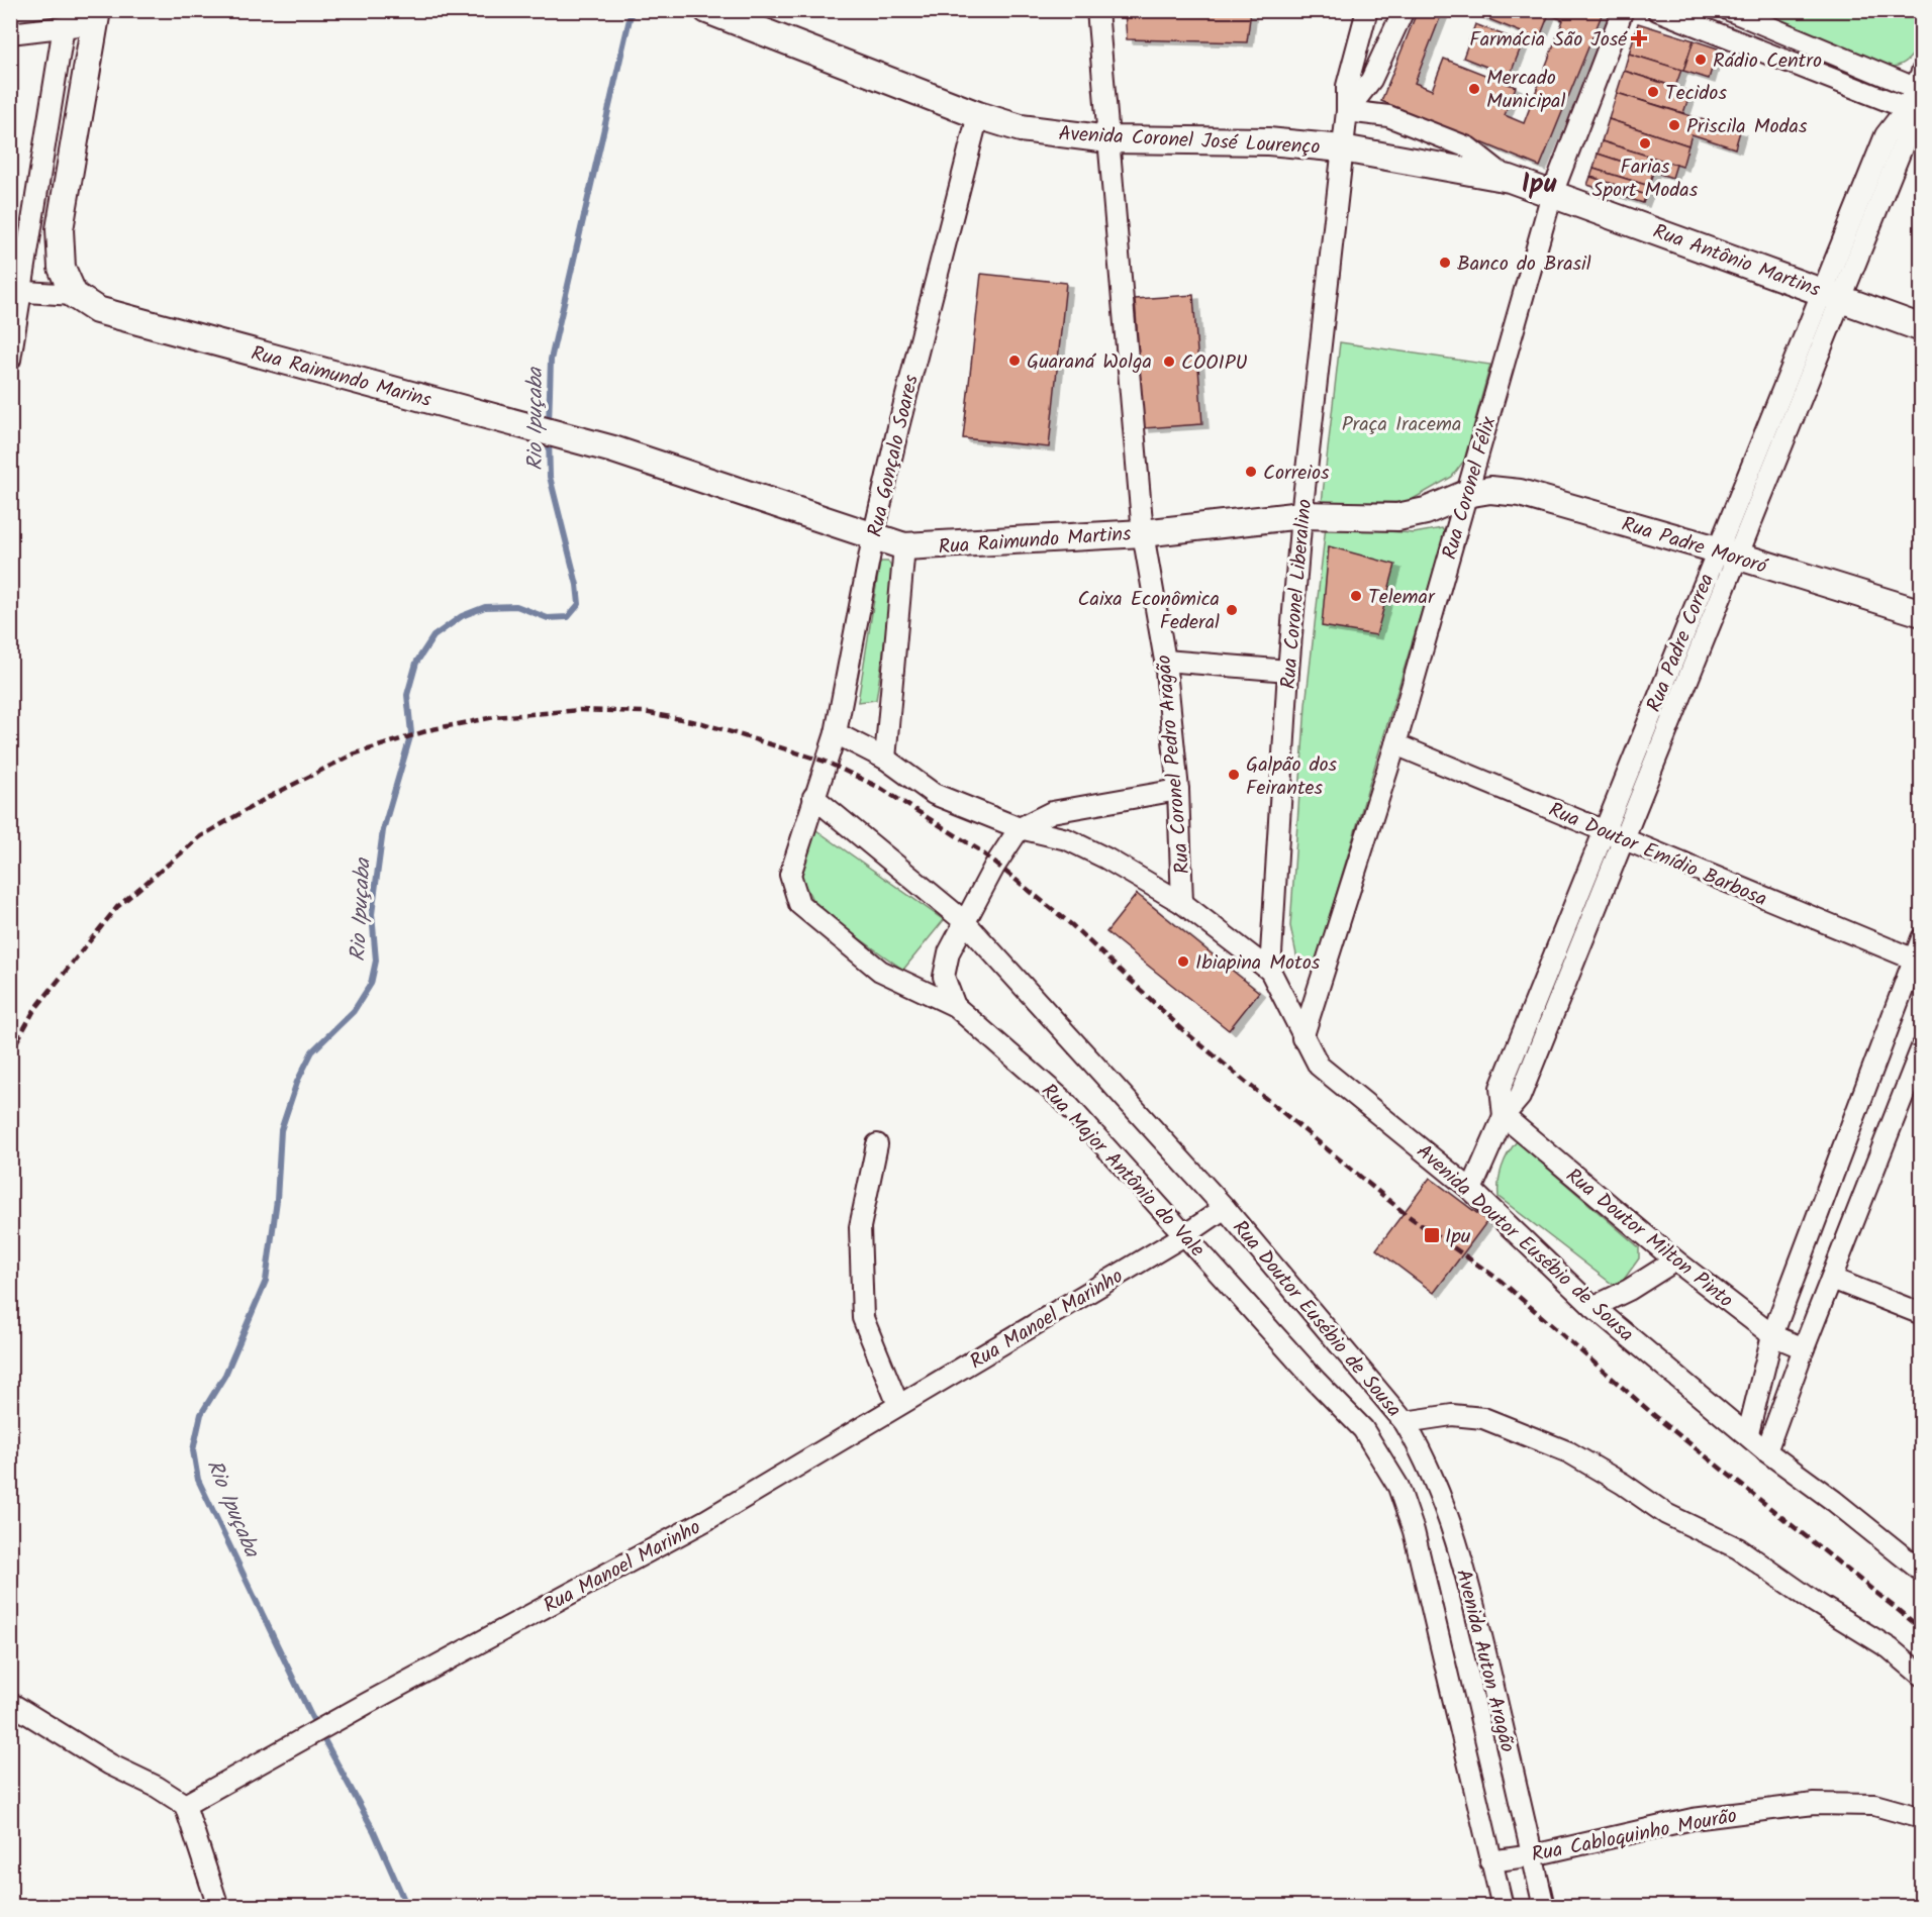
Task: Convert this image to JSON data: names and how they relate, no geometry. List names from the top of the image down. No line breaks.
{"streets":{"main road":["Avenida Coronel José Lourenço","Rua Antônio Martins","Rua Raimundo Marins","Rua Raimundo Martins","Rua Padre Mororó"],"street":["Rua Gonçalo Soares","Rua Coronel Félix","Rua Coronel Liberalino","Rua Padre Correa","Rua Coronel Pedro Aragão","Rua Doutor Emídio Barbosa","Rua Major Antônio do Vale","Rua Doutor Milton Pinto","Avenida Doutor Eusébio de Sousa","Rua Manoel Marinho","Rua Doutor Eusébio de Sousa","Avenida Auton Aragão","Rua Cabloquinho Mourão"]},"crossings":[["Avenida Coronel José Lourenço","Rua Antônio Martins"],["Avenida Coronel José Lourenço","Rua Gonçalo Soares"],["Avenida Coronel José Lourenço","Rua Coronel Félix"],["Avenida Coronel José Lourenço","Rua Coronel Liberalino"],["Avenida Coronel José Lourenço","Rua Coronel Pedro Aragão"],["Rua Antônio Martins","Rua Coronel Félix"],["Rua Antônio Martins","Rua Padre Correa"],["Rua Raimundo Marins","Rua Raimundo Martins"],["Rua Gonçalo Soares","Rua Raimundo Martins"],["Rua Gonçalo Soares","Rua Major Antônio do Vale"],["Rua Gonçalo Soares","Avenida Doutor Eusébio de Sousa"],["Rua Gonçalo Soares","Rua Doutor Eusébio de Sousa"],["Rua Coronel Félix","Rua Raimundo Martins"],["Rua Coronel Félix","Rua Padre Mororó"],["Rua Coronel Félix","Rua Doutor Emídio Barbosa"],["Rua Coronel Félix","Avenida Doutor Eusébio de Sousa"],["Rua Raimundo Martins","Rua Padre Mororó"],["Rua Raimundo Martins","Rua Coronel Liberalino"],["Rua Raimundo Martins","Rua Coronel Pedro Aragão"],["Rua Padre Mororó","Rua Padre Correa"],["Rua Coronel Liberalino","Avenida Doutor Eusébio de Sousa"],["Rua Padre Correa","Rua Doutor Emídio Barbosa"],["Rua Padre Correa","Rua Doutor Milton Pinto"],["Rua Padre Correa","Avenida Doutor Eusébio de Sousa"],["Rua Coronel Pedro Aragão","Avenida Doutor Eusébio de Sousa"],["Rua Major Antônio do Vale","Rua Manoel Marinho"],["Rua Major Antônio do Vale","Rua Doutor Eusébio de Sousa"],["Rua Major Antônio do Vale","Avenida Auton Aragão"],["Rua Manoel Marinho","Rua Doutor Eusébio de Sousa"],["Rua Doutor Eusébio de Sousa","Avenida Auton Aragão"],["Avenida Auton Aragão","Rua Cabloquinho Mourão"]],"districts":["Ipu"],"water":["Rio Ipuçaba"],"parks":["Praça Iracema"],"places":{"health":["Farmácia São José"],"other":["Rádio Centro","Mercado Municipal","Tecidos","Priscila Modas","Farias Sport Modas","Banco do Brasil","Guaraná Wolga","COOIPU","Correios","Telemar","Caixa Econômica Federal","Galpão dos Feirantes","Ibiapina Motos"],"transit":["Ipu"]}}
